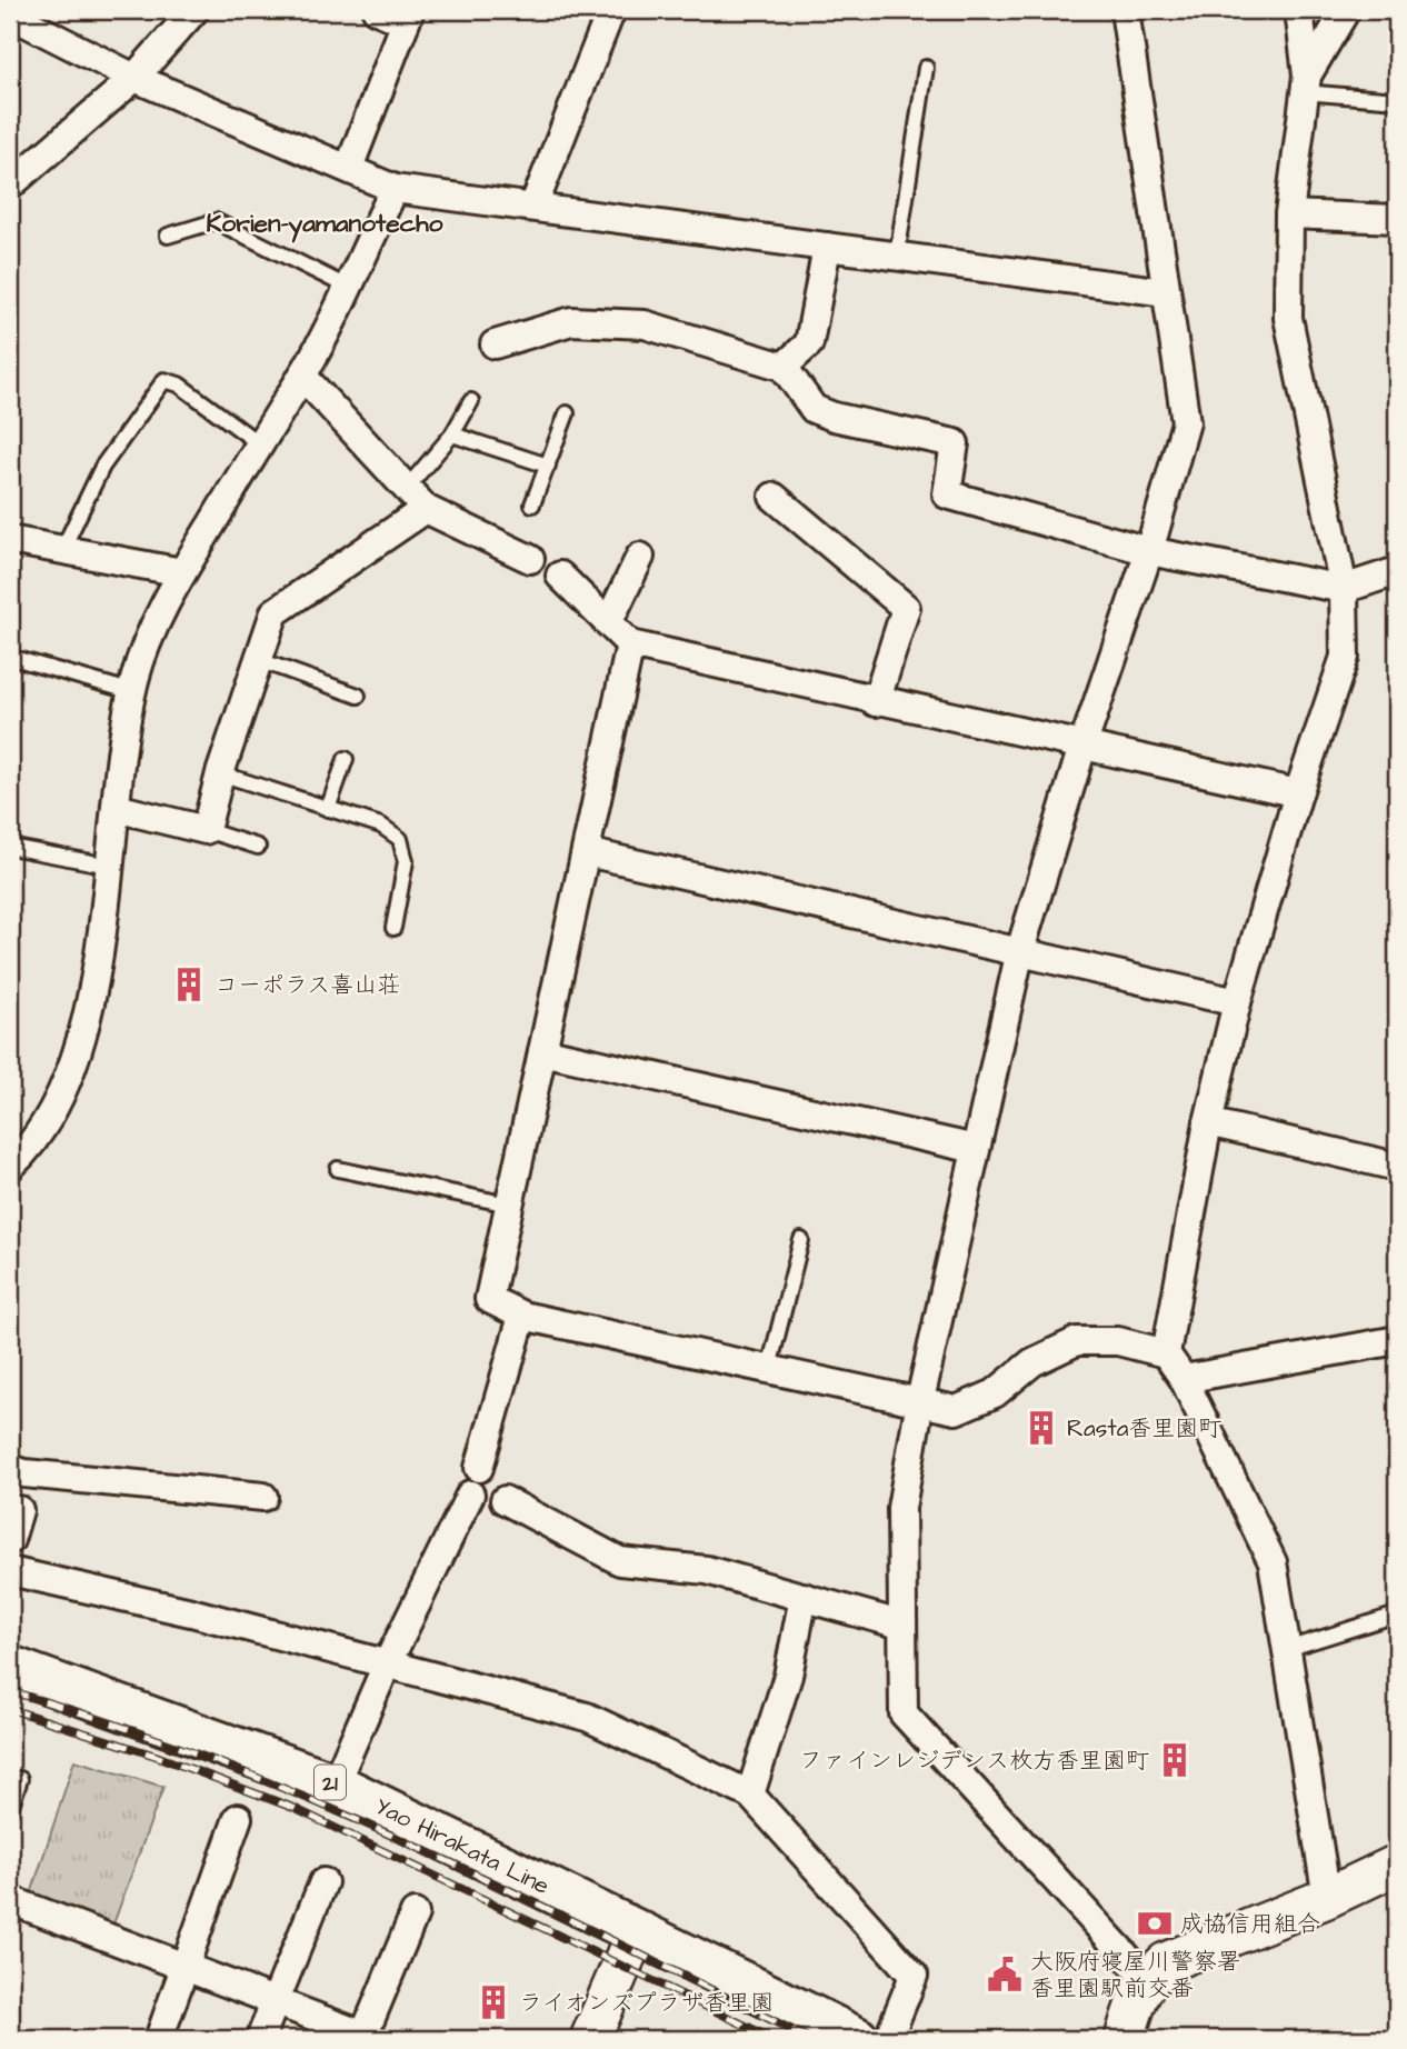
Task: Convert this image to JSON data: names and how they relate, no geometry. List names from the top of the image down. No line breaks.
{"streets":{"main road":["21","Yao Hirakata Line"]},"districts":["Korien-yamanotecho"],"places":{"building":["コーポラス喜山荘","Rasta香里園町","ファインレジデンス枚方香里園町","ライオンズプラザ香里園"],"bank":["成協信用組合"],"public building":["大阪府寝屋川警察署 香里園駅前交番"]}}
